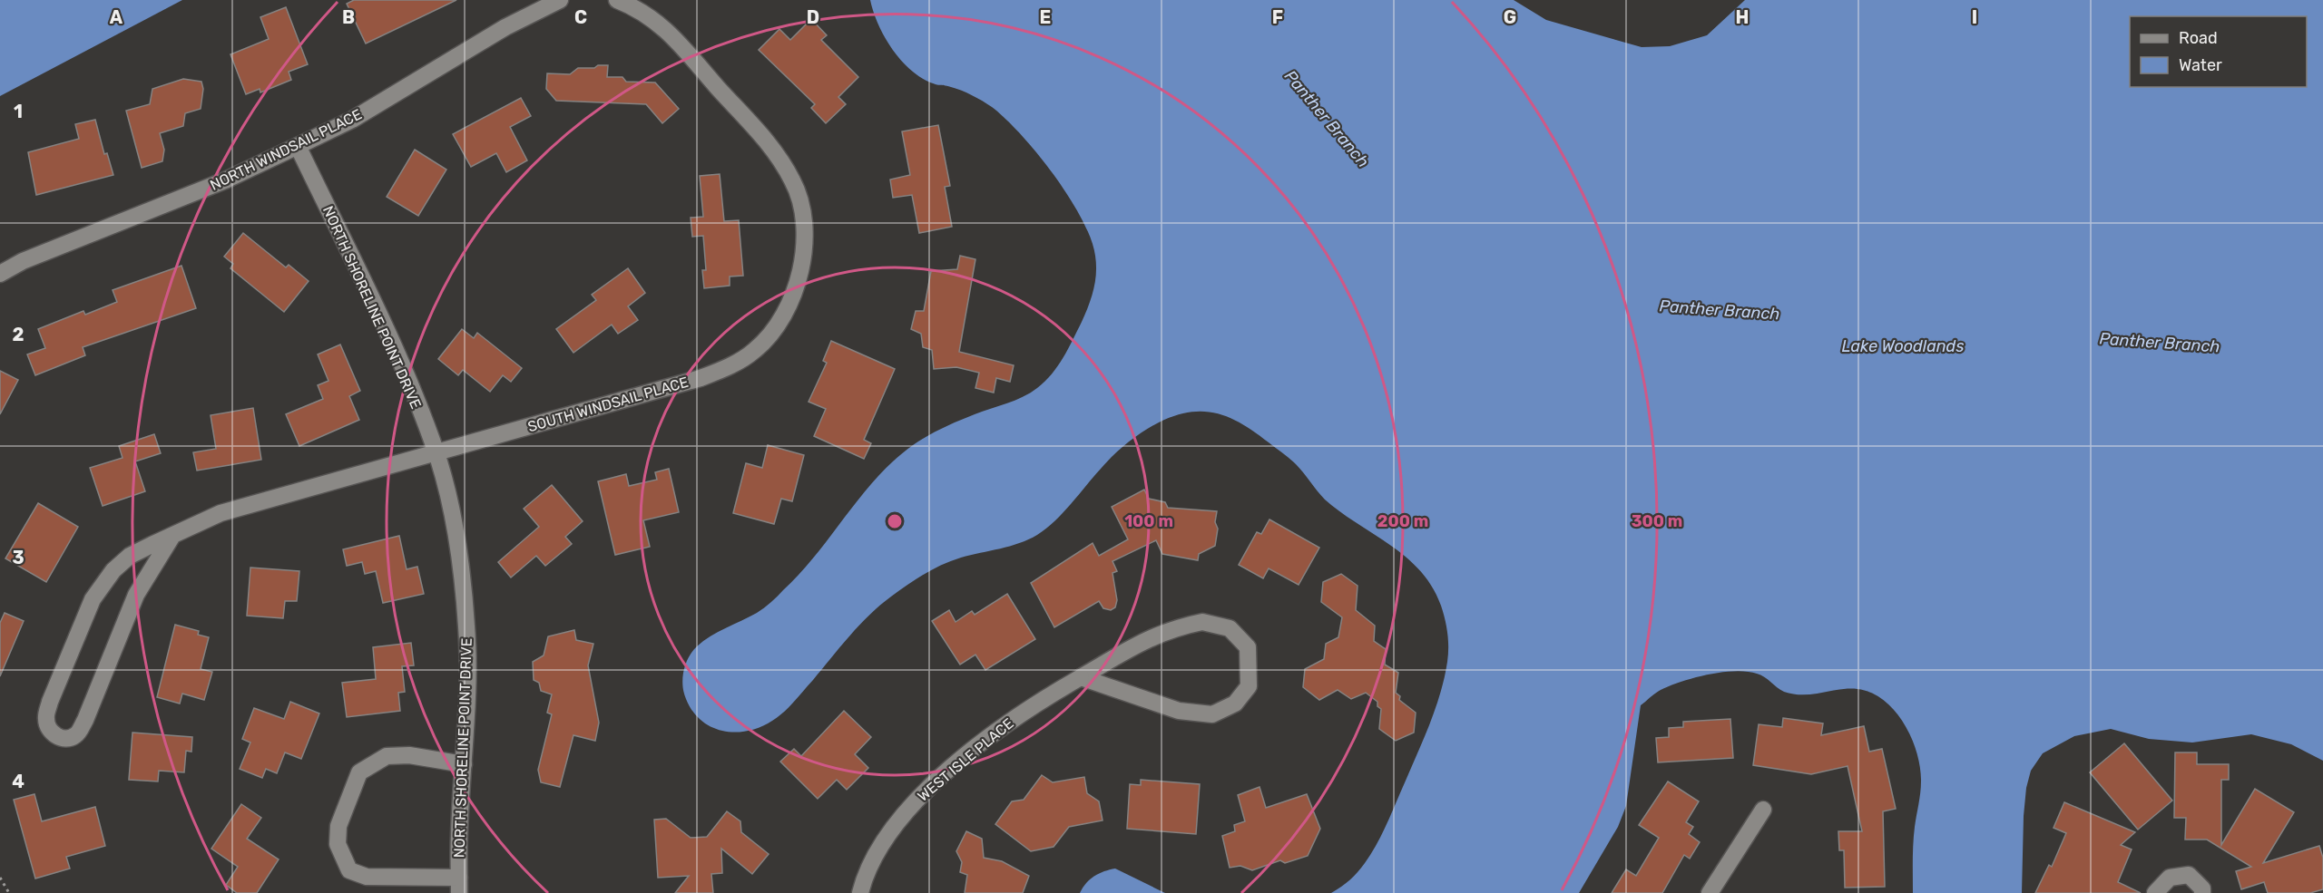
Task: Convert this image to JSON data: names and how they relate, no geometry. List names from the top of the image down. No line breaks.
{"streets":{"street":["NORTH WINDSAIL PLACE","NORTH SHORELINE POINT DRIVE","SOUTH WINDSAIL PLACE","WEST ISLE PLACE"]},"crossings":[["NORTH WINDSAIL PLACE","NORTH SHORELINE POINT DRIVE"],["NORTH SHORELINE POINT DRIVE","SOUTH WINDSAIL PLACE"]],"water":["Panther Branch","Lake Woodlands"],"legend":["Road","Water"],"grid":{"columns":["A","B","C","D","E","F","G","H","I"],"rows":["1","2","3","4"]},"rings":["100 m","200 m","300 m"]}
